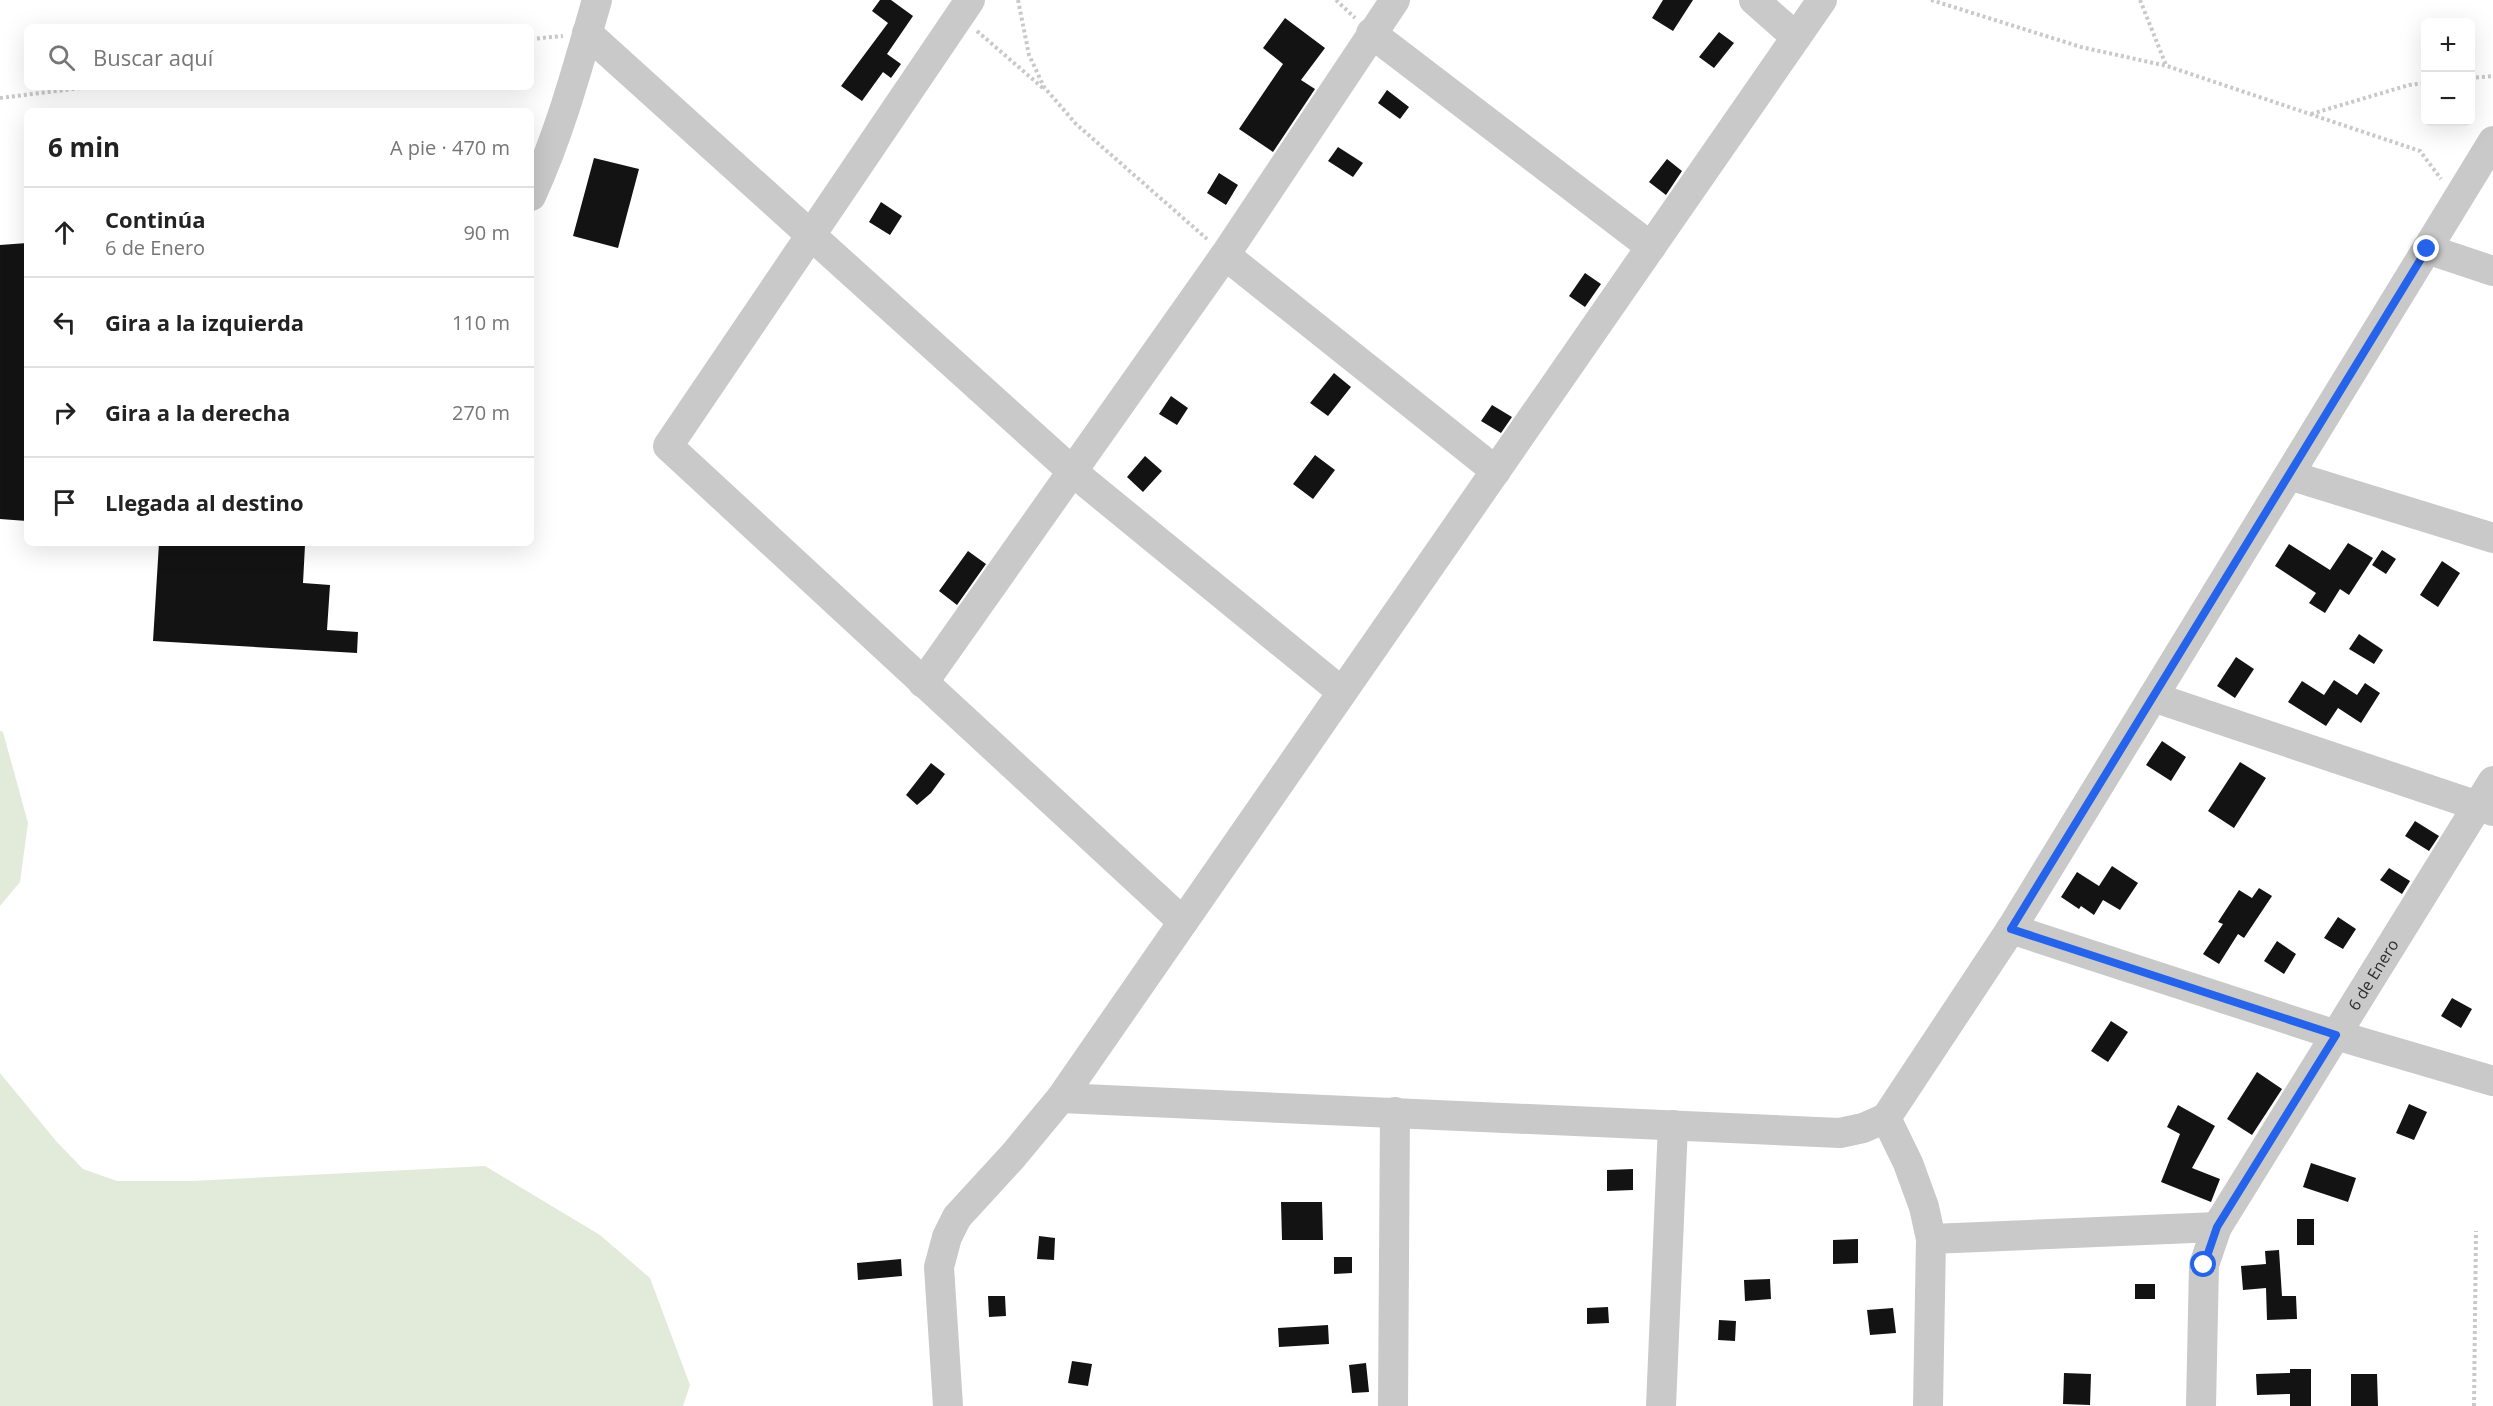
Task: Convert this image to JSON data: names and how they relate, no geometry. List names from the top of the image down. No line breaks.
{"streets":{"street":["6 de Enero"]},"page":{"map_buttons":["+","−"],"search":"Buscar aquí","heading":["6 min","A pie · 470 m"],"list":[["Continúa","6 de Enero","90 m"],["Gira a la izquierda","110 m"],["Gira a la derecha","270 m"],"Llegada al destino"]}}
